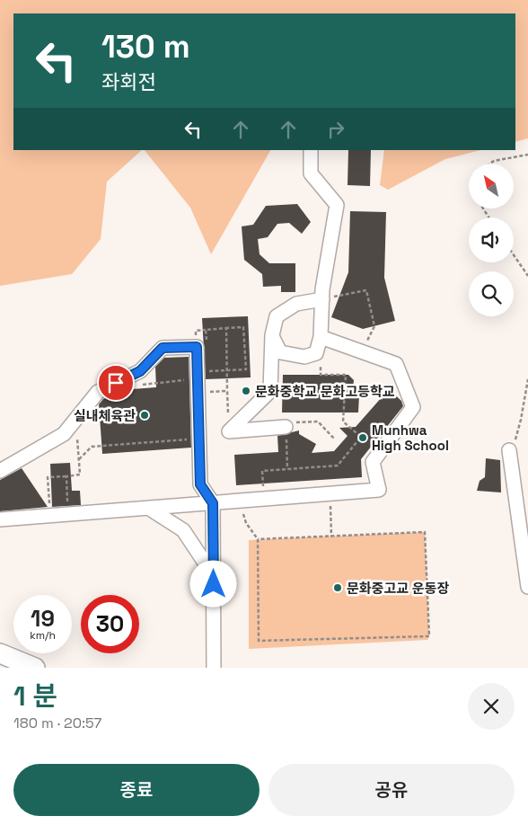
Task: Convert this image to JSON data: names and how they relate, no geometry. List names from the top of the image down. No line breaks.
{"places":["문화중학교 문화고등학교","실내체육관","Munhwa High School","문화중고교 운동장"],"north":"top left","page":{"turn":["130 m","좌회전"],"speed":"19 km/h","limit":"30","heading":["1 분","180 m · 20:57"],"buttons":["종료","공유"]}}
